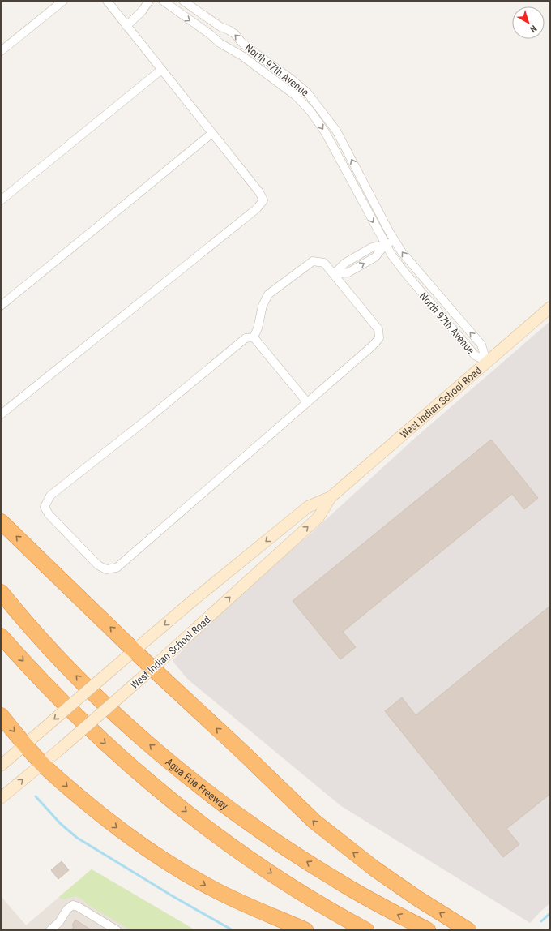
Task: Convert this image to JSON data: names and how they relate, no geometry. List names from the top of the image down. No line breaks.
{"streets":{"highway":["Agua Fria Freeway"],"main road":["West Indian School Road"],"street":["North 97th Avenue"]},"crossings":[["North 97th Avenue","West Indian School Road"]],"north":"bottom right"}
